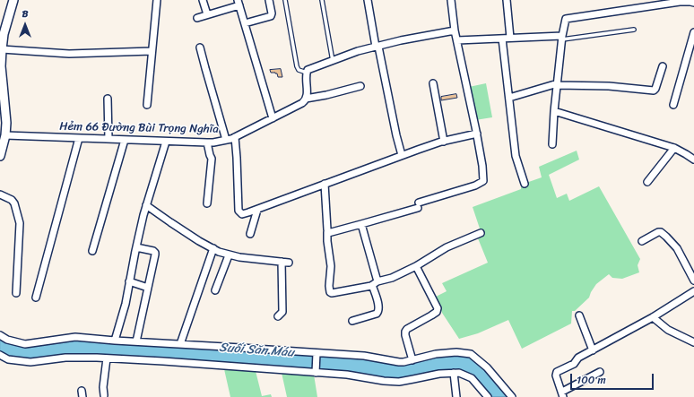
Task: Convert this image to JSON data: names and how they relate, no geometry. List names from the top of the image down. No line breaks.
{"streets":{"street":["Hẻm 66 Đường Bùi Trọng Nghĩa"]},"water":["Suối Săn Máu"],"scale_bar":"100 m","north":"top"}
